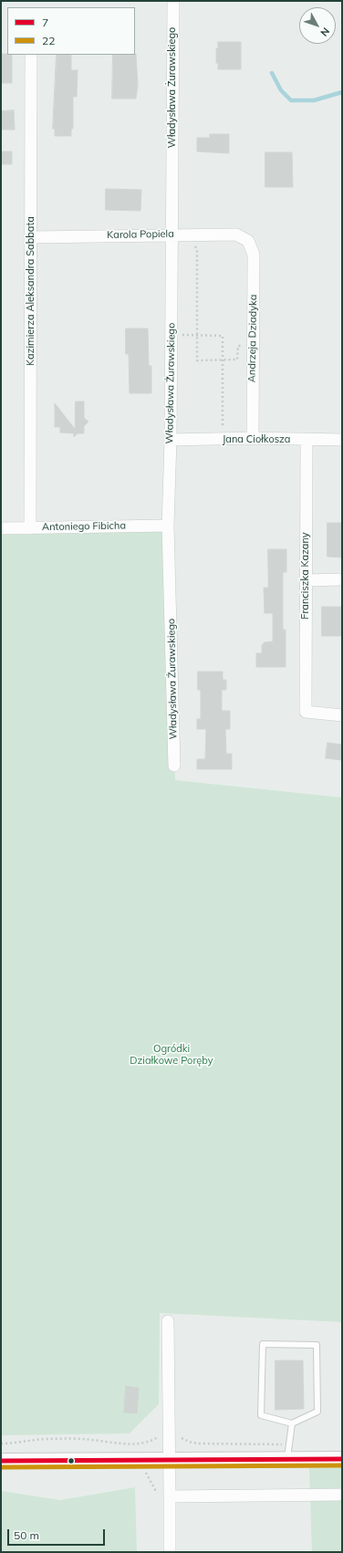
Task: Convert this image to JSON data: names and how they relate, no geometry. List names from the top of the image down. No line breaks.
{"streets":{"street":["Władysława Żurawskiego","Karola Popiela","Kazimierza Aleksandra Sabbata","Andrzeja Dziadyka","Jana Ciołkosza","Antoniego Fibicha","Franciszka Kazany"]},"crossings":[["Władysława Żurawskiego","Karola Popiela"],["Władysława Żurawskiego","Jana Ciołkosza"],["Władysława Żurawskiego","Antoniego Fibicha"],["Karola Popiela","Kazimierza Aleksandra Sabbata"],["Karola Popiela","Andrzeja Dziadyka"],["Kazimierza Aleksandra Sabbata","Antoniego Fibicha"],["Andrzeja Dziadyka","Jana Ciołkosza"],["Jana Ciołkosza","Franciszka Kazany"]],"parks":["Ogródki Działkowe Poręby"],"lines":["transit line 7","transit line 22"],"legend":["7","22"],"scale_bar":"50 m","north":"bottom right"}
